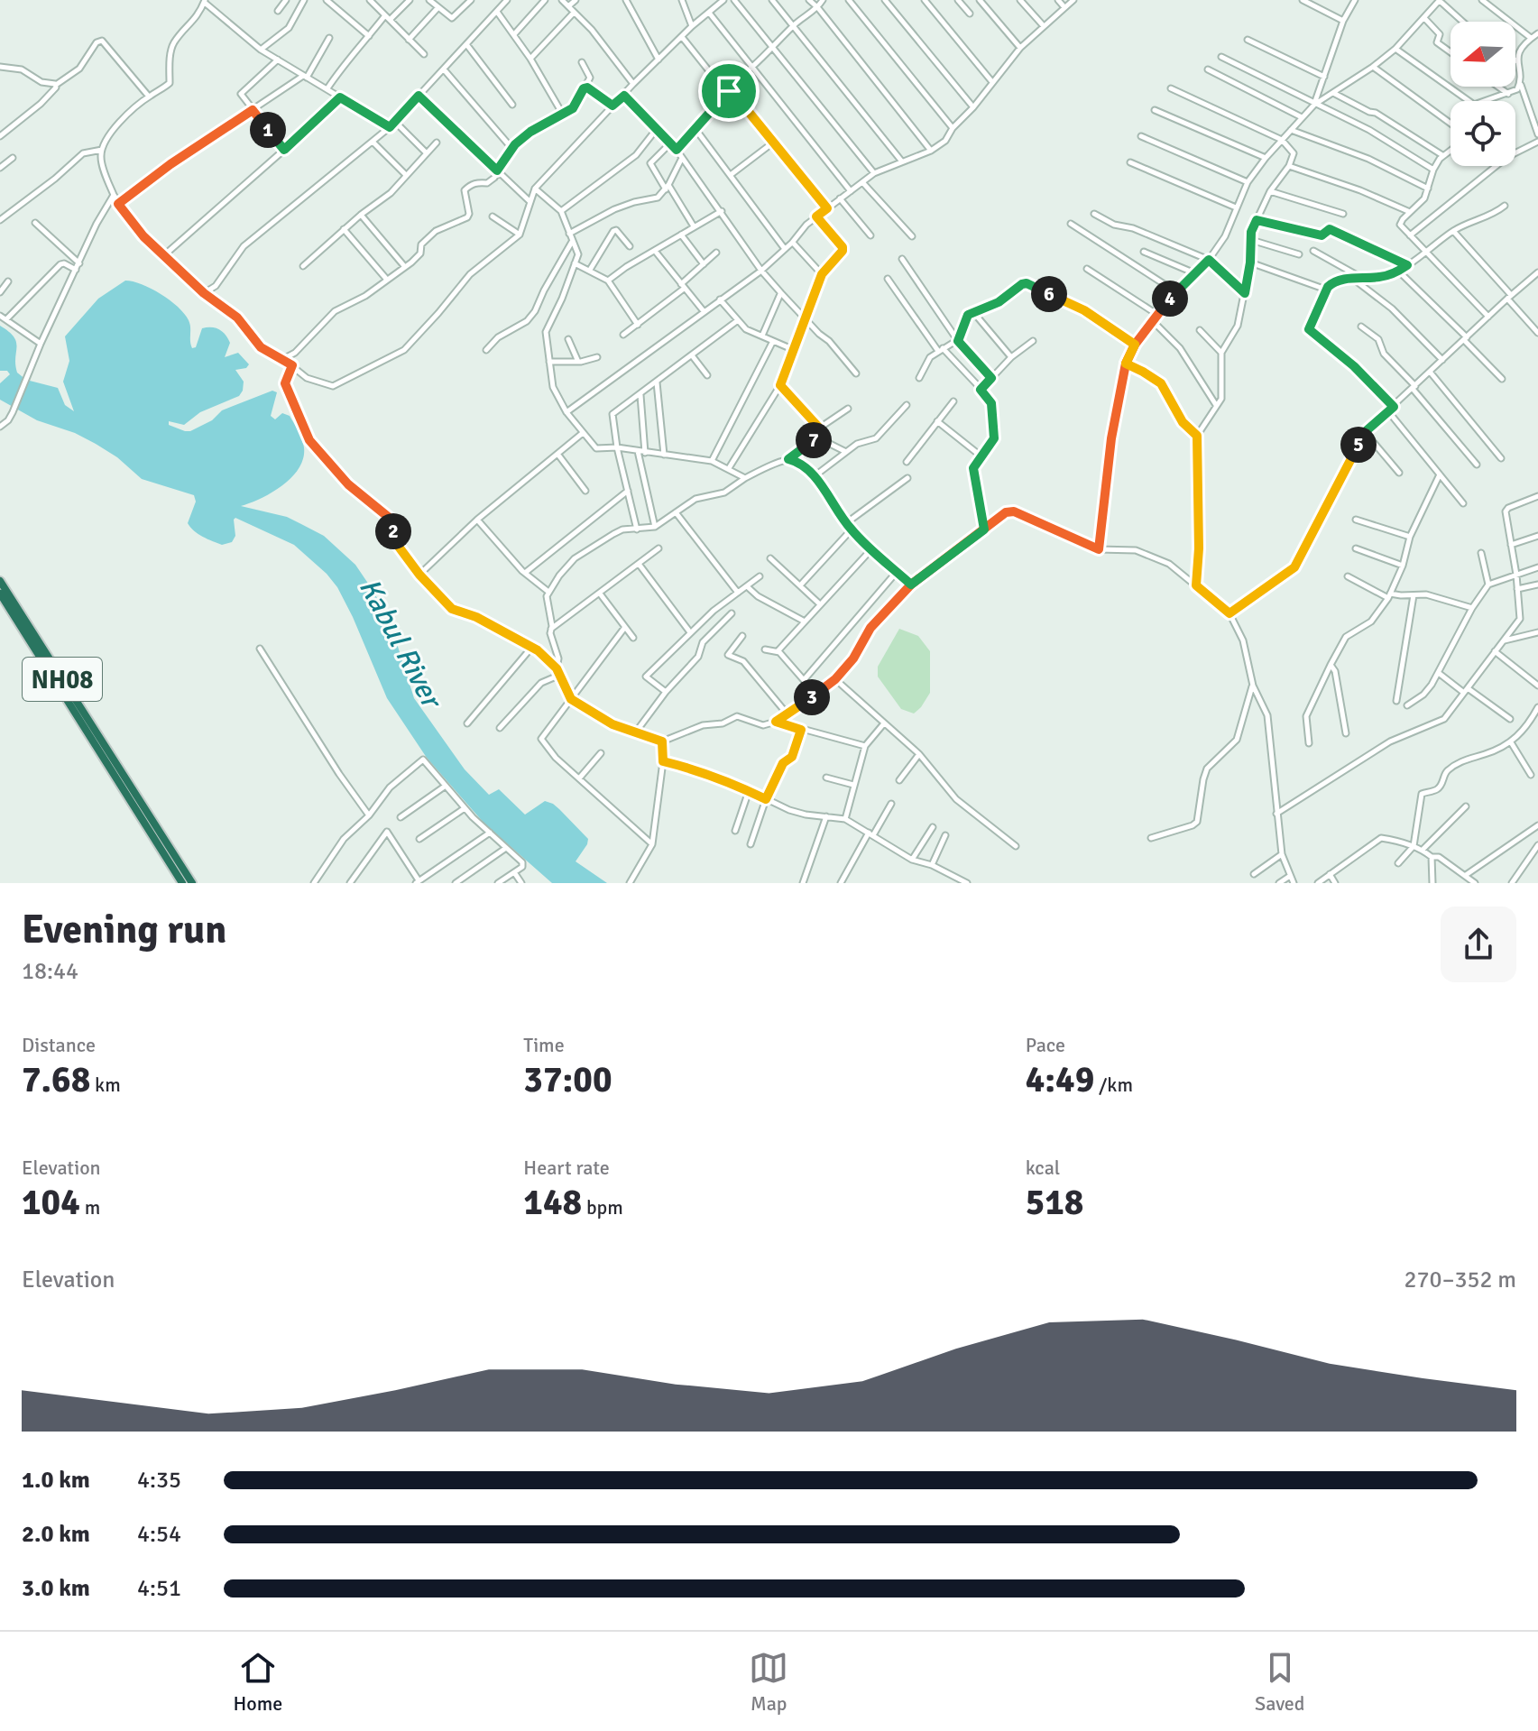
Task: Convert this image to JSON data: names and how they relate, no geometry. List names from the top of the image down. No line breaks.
{"streets":{"highway":["NH08"]},"water":["Kabul River"],"north":"left","page":{"pins":["1","6","4","7","5","2","3"],"heading":["Evening run","18:44"],"stats":[["Distance","7.68 km"],["Time","37:00"],["Pace","4:49 /km"],["Elevation","104 m"],["Heart rate","148 bpm"],["kcal","518"]],"chart":["Elevation","270–352 m"],"list":[{"name":"1.0 km","note":"4:35"},{"name":"2.0 km","note":"4:54"},{"name":"3.0 km","note":"4:51"}],"tabs":["Home","Map","Saved"]}}
